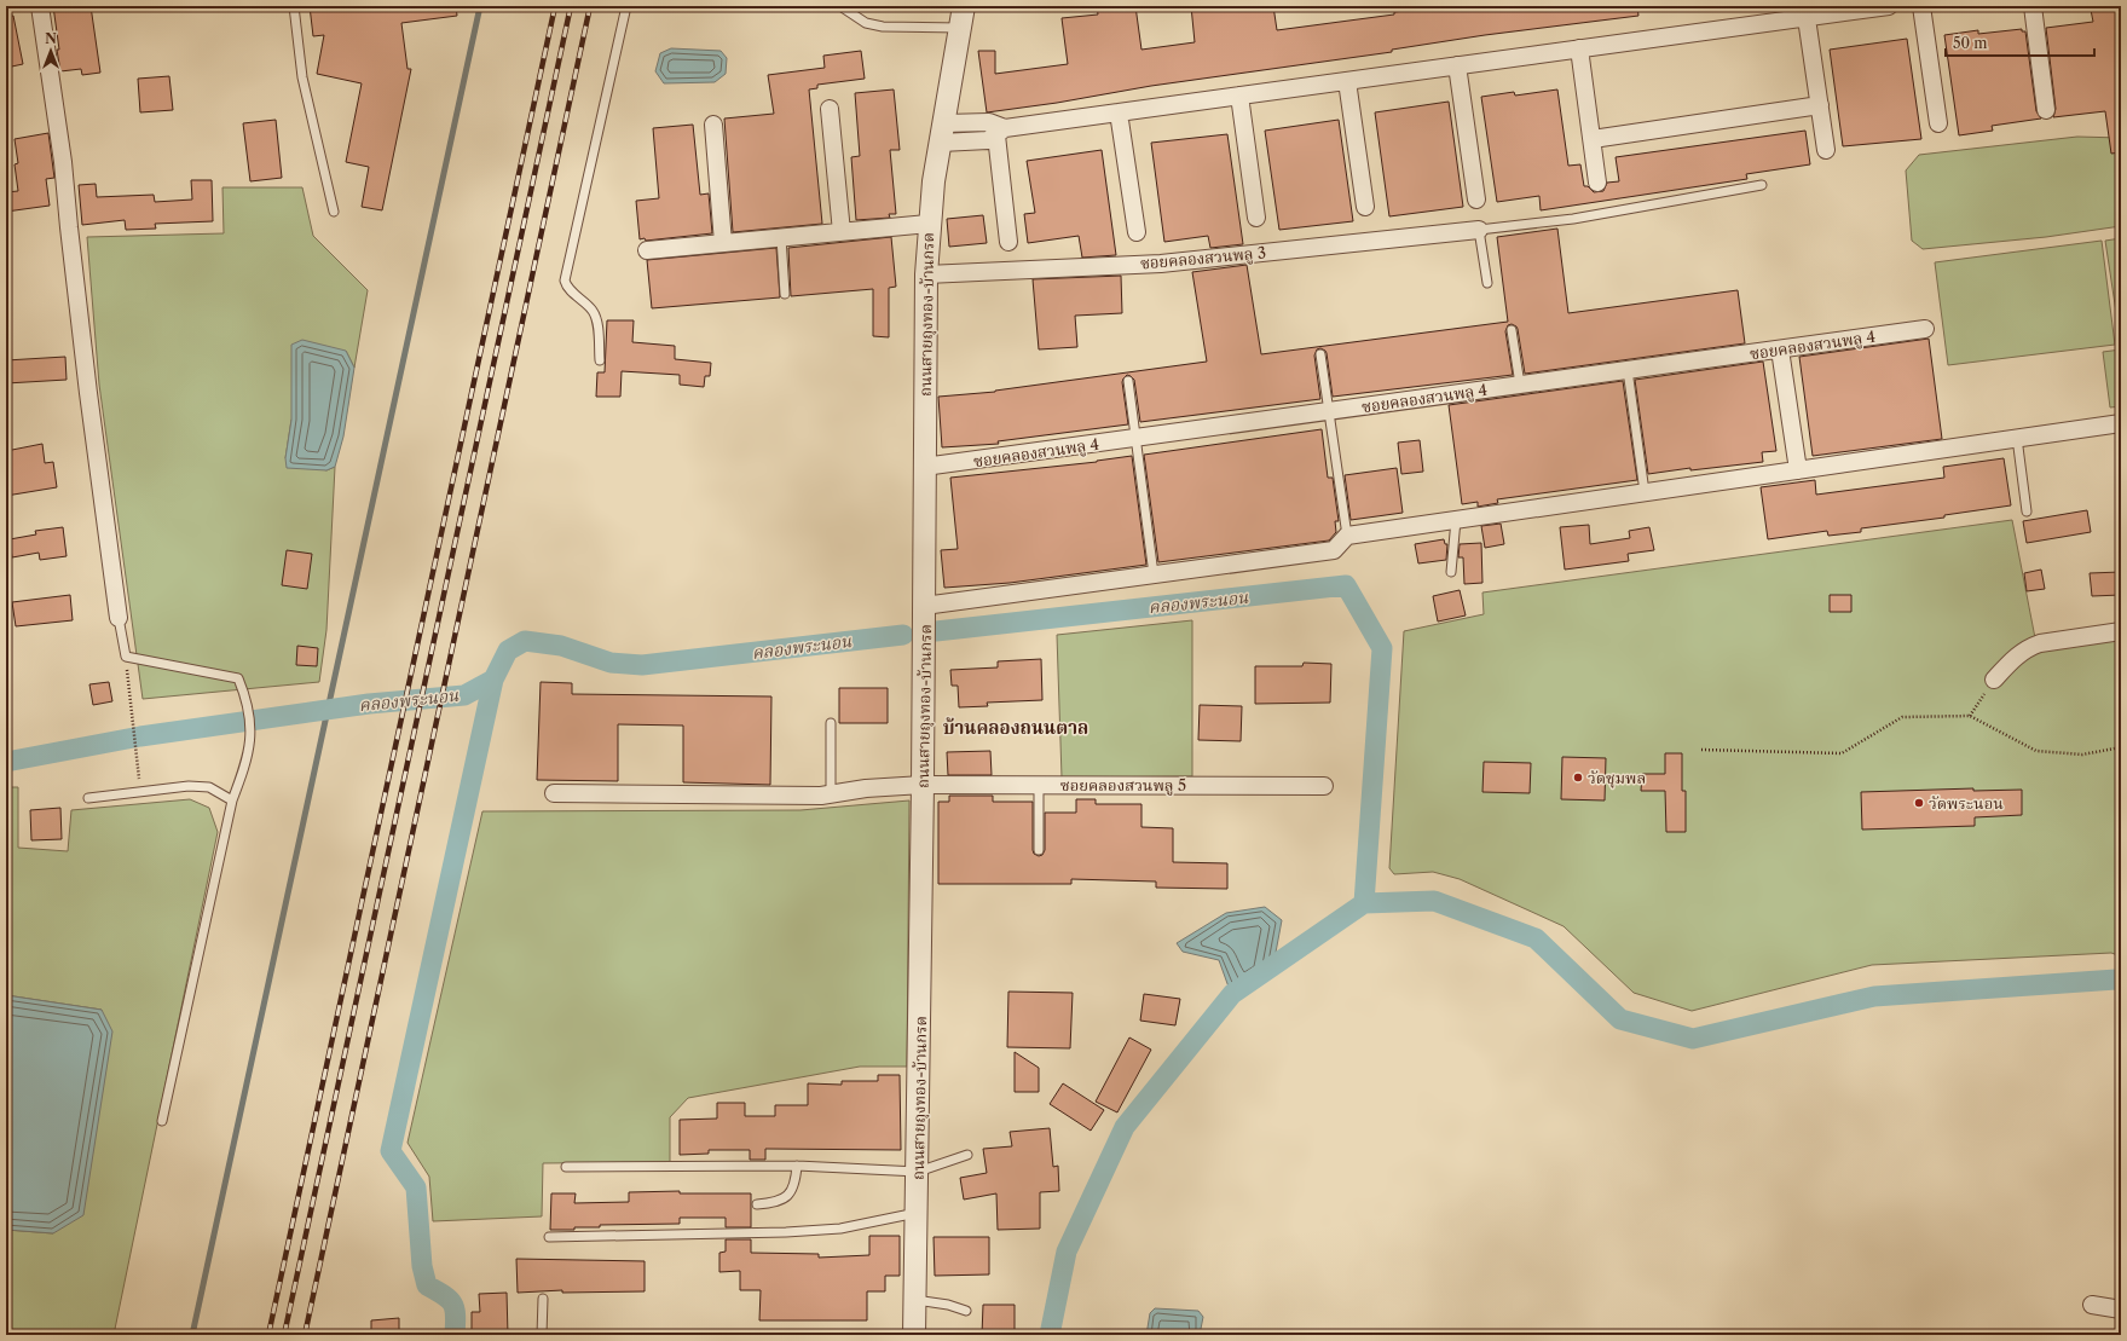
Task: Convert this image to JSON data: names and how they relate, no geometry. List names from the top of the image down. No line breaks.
{"streets":{"street":["ซอยคลองสวนพลู 3","ถนนสายถุงทอง-บ้านกรด","ซอยคลองสวนพลู 4","ซอยคลองสวนพลู 5"]},"crossings":[["ซอยคลองสวนพลู 3","ถนนสายถุงทอง-บ้านกรด"],["ถนนสายถุงทอง-บ้านกรด","ซอยคลองสวนพลู 4"],["ถนนสายถุงทอง-บ้านกรด","ซอยคลองสวนพลู 5"]],"districts":["บ้านคลองถนนตาล"],"water":["คลองพระนอน"],"places":["วัดชุมพล","วัดพระนอน"],"scale_bar":"50 m","north":"top"}
